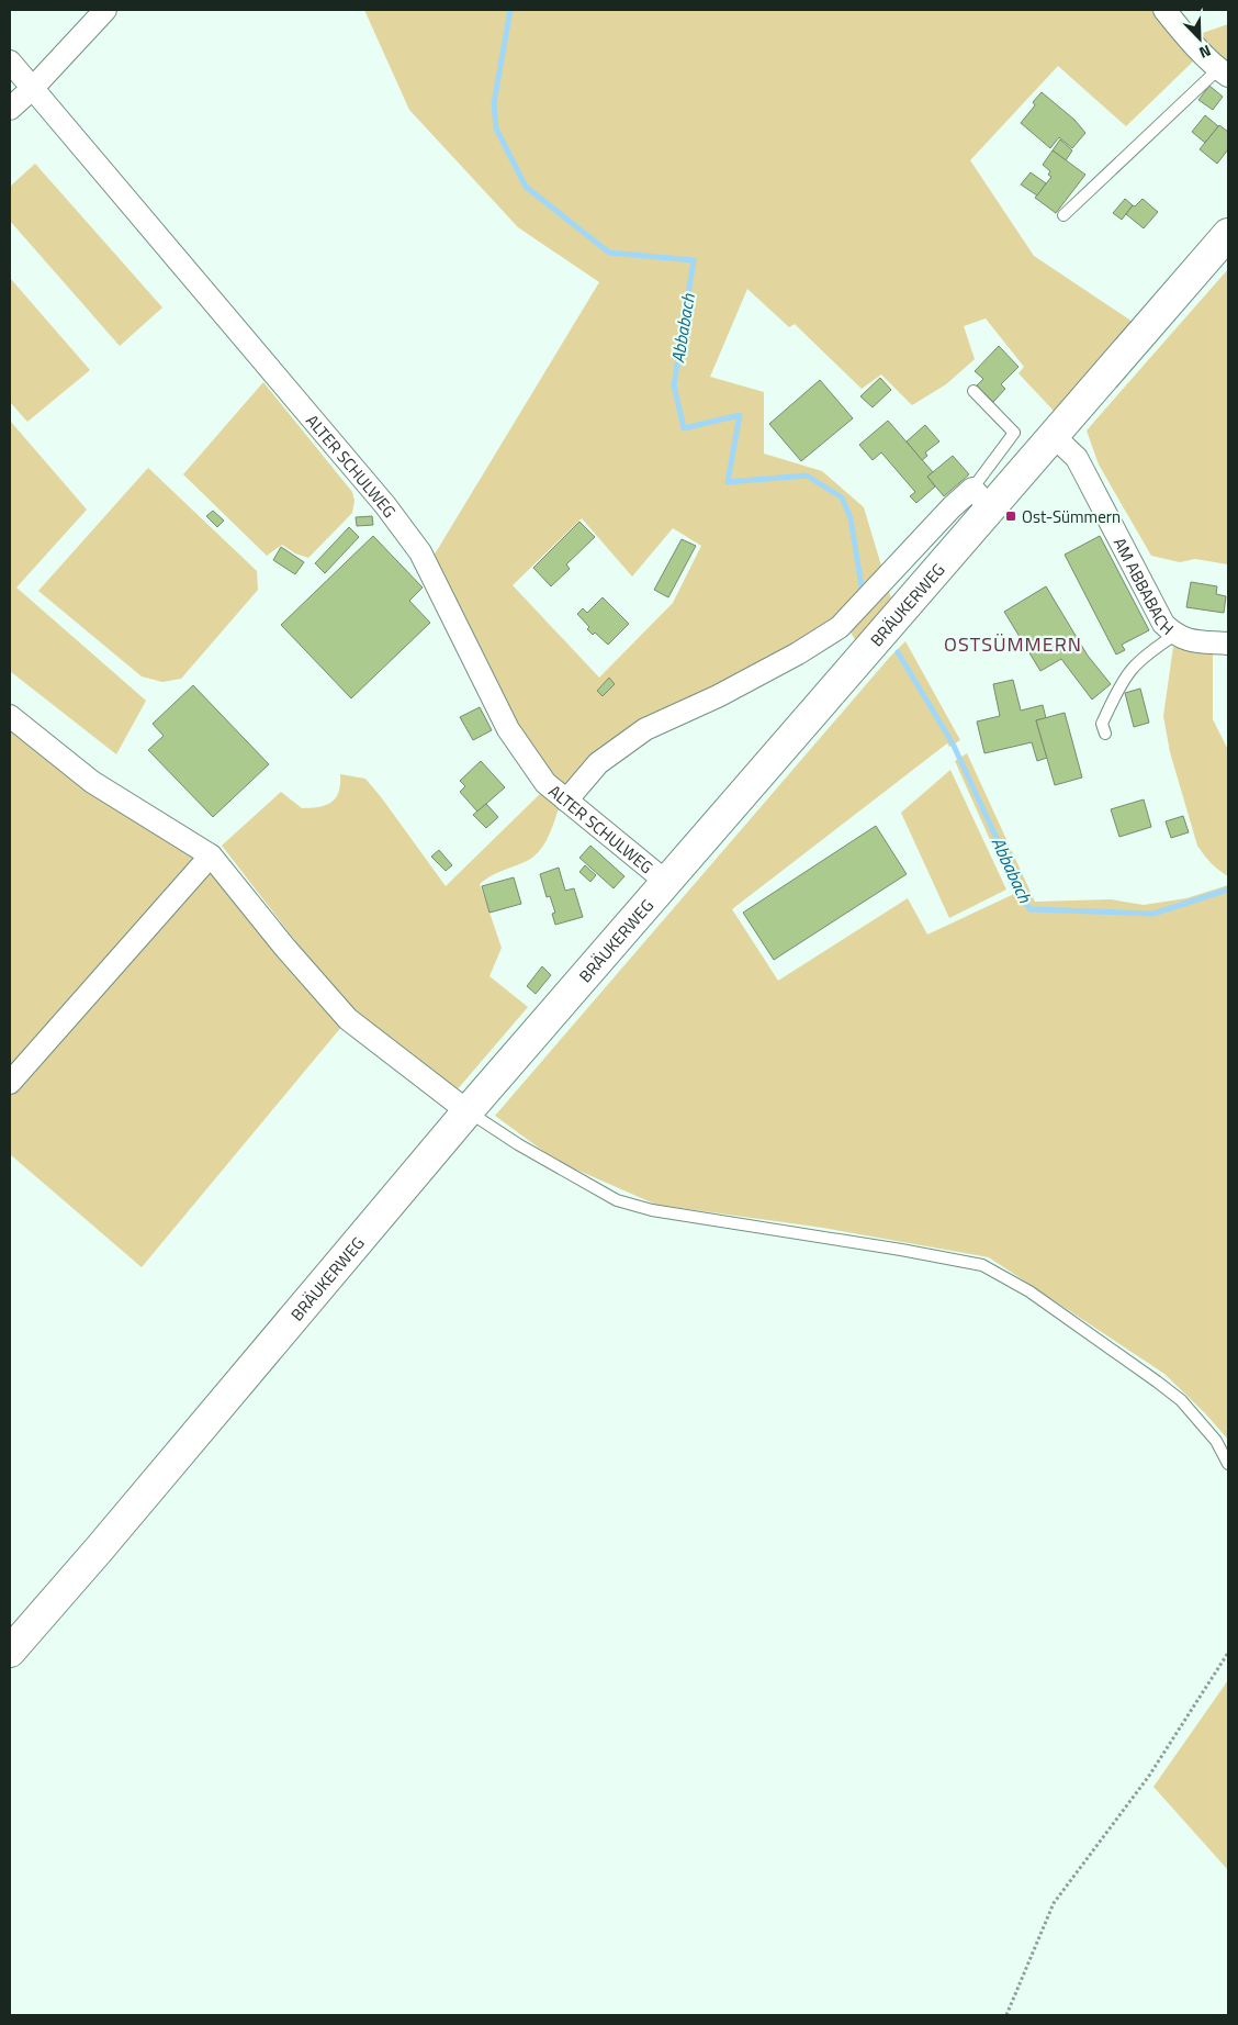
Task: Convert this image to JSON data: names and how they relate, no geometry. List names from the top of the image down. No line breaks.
{"streets":{"main road":["BRÄUKERWEG"],"street":["ALTER SCHULWEG","AM ABBABACH"]},"crossings":[["ALTER SCHULWEG","BRÄUKERWEG"],["AM ABBABACH","BRÄUKERWEG"]],"districts":["OSTSÜMMERN"],"water":["Abbabach"],"places":{"transit":["Ost-Sümmern"]},"north":"bottom right"}
